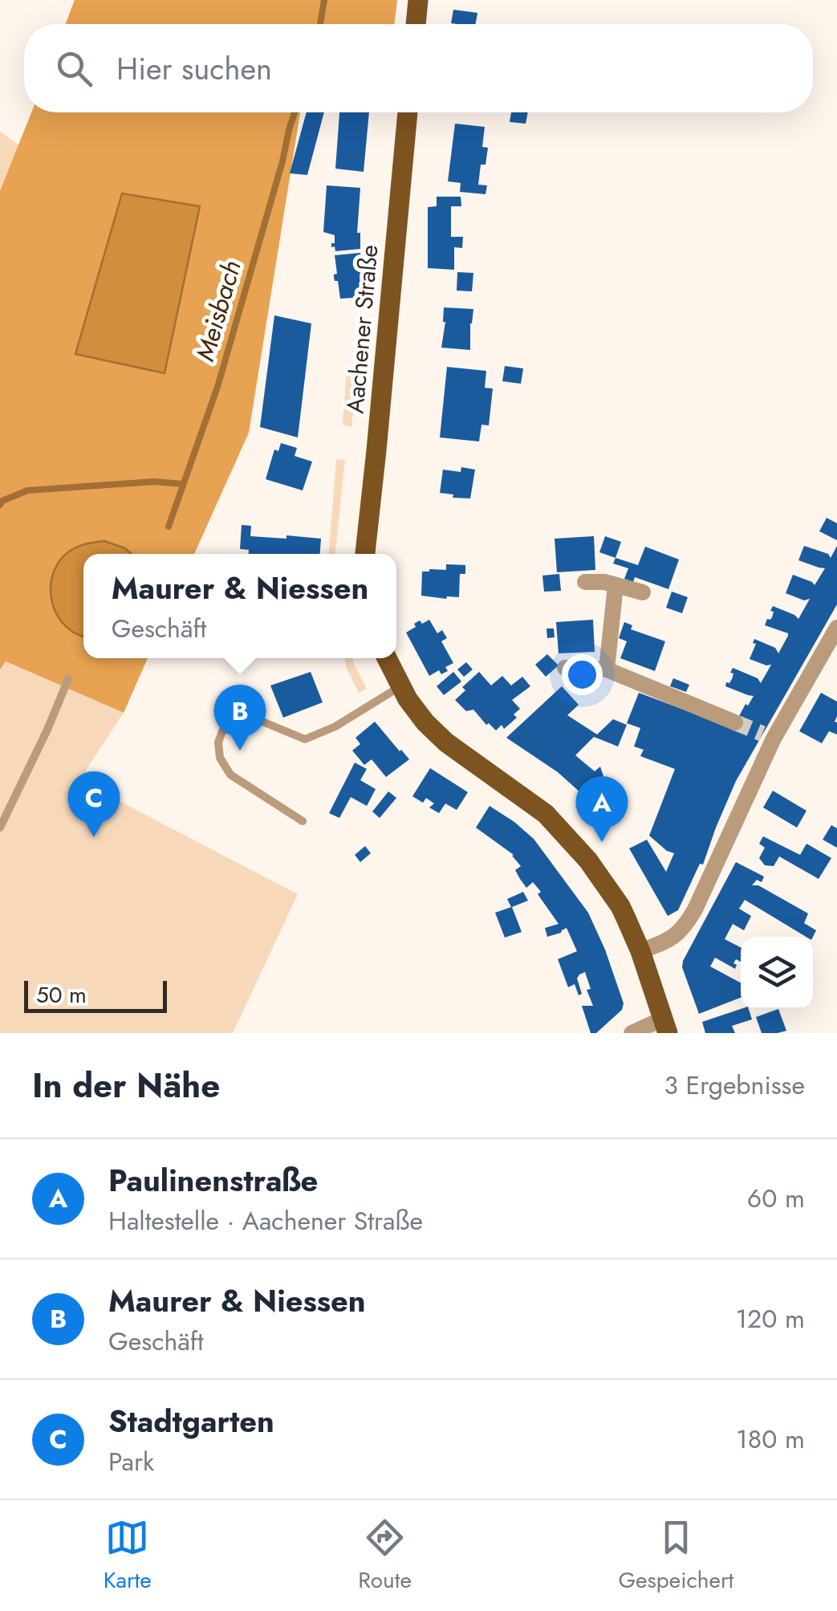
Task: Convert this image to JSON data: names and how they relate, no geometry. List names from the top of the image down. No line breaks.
{"streets":{"main road":["Aachener Straße"]},"water":["Meisbach"],"scale_bar":"50 m","page":{"search":"Hier suchen","popup":["Maurer & Niessen","Geschäft"],"pins":["B","C","A"],"scale":"50 m","heading":["In der Nähe","3 Ergebnisse"],"list":[{"mark":"A","name":"Paulinenstraße","note":"Haltestelle · Aachener Straße","value":"60 m"},{"mark":"B","name":"Maurer & Niessen","note":"Geschäft","value":"120 m"},{"mark":"C","name":"Stadtgarten","note":"Park","value":"180 m"}],"nav":["Karte","Route","Gespeichert"]}}
